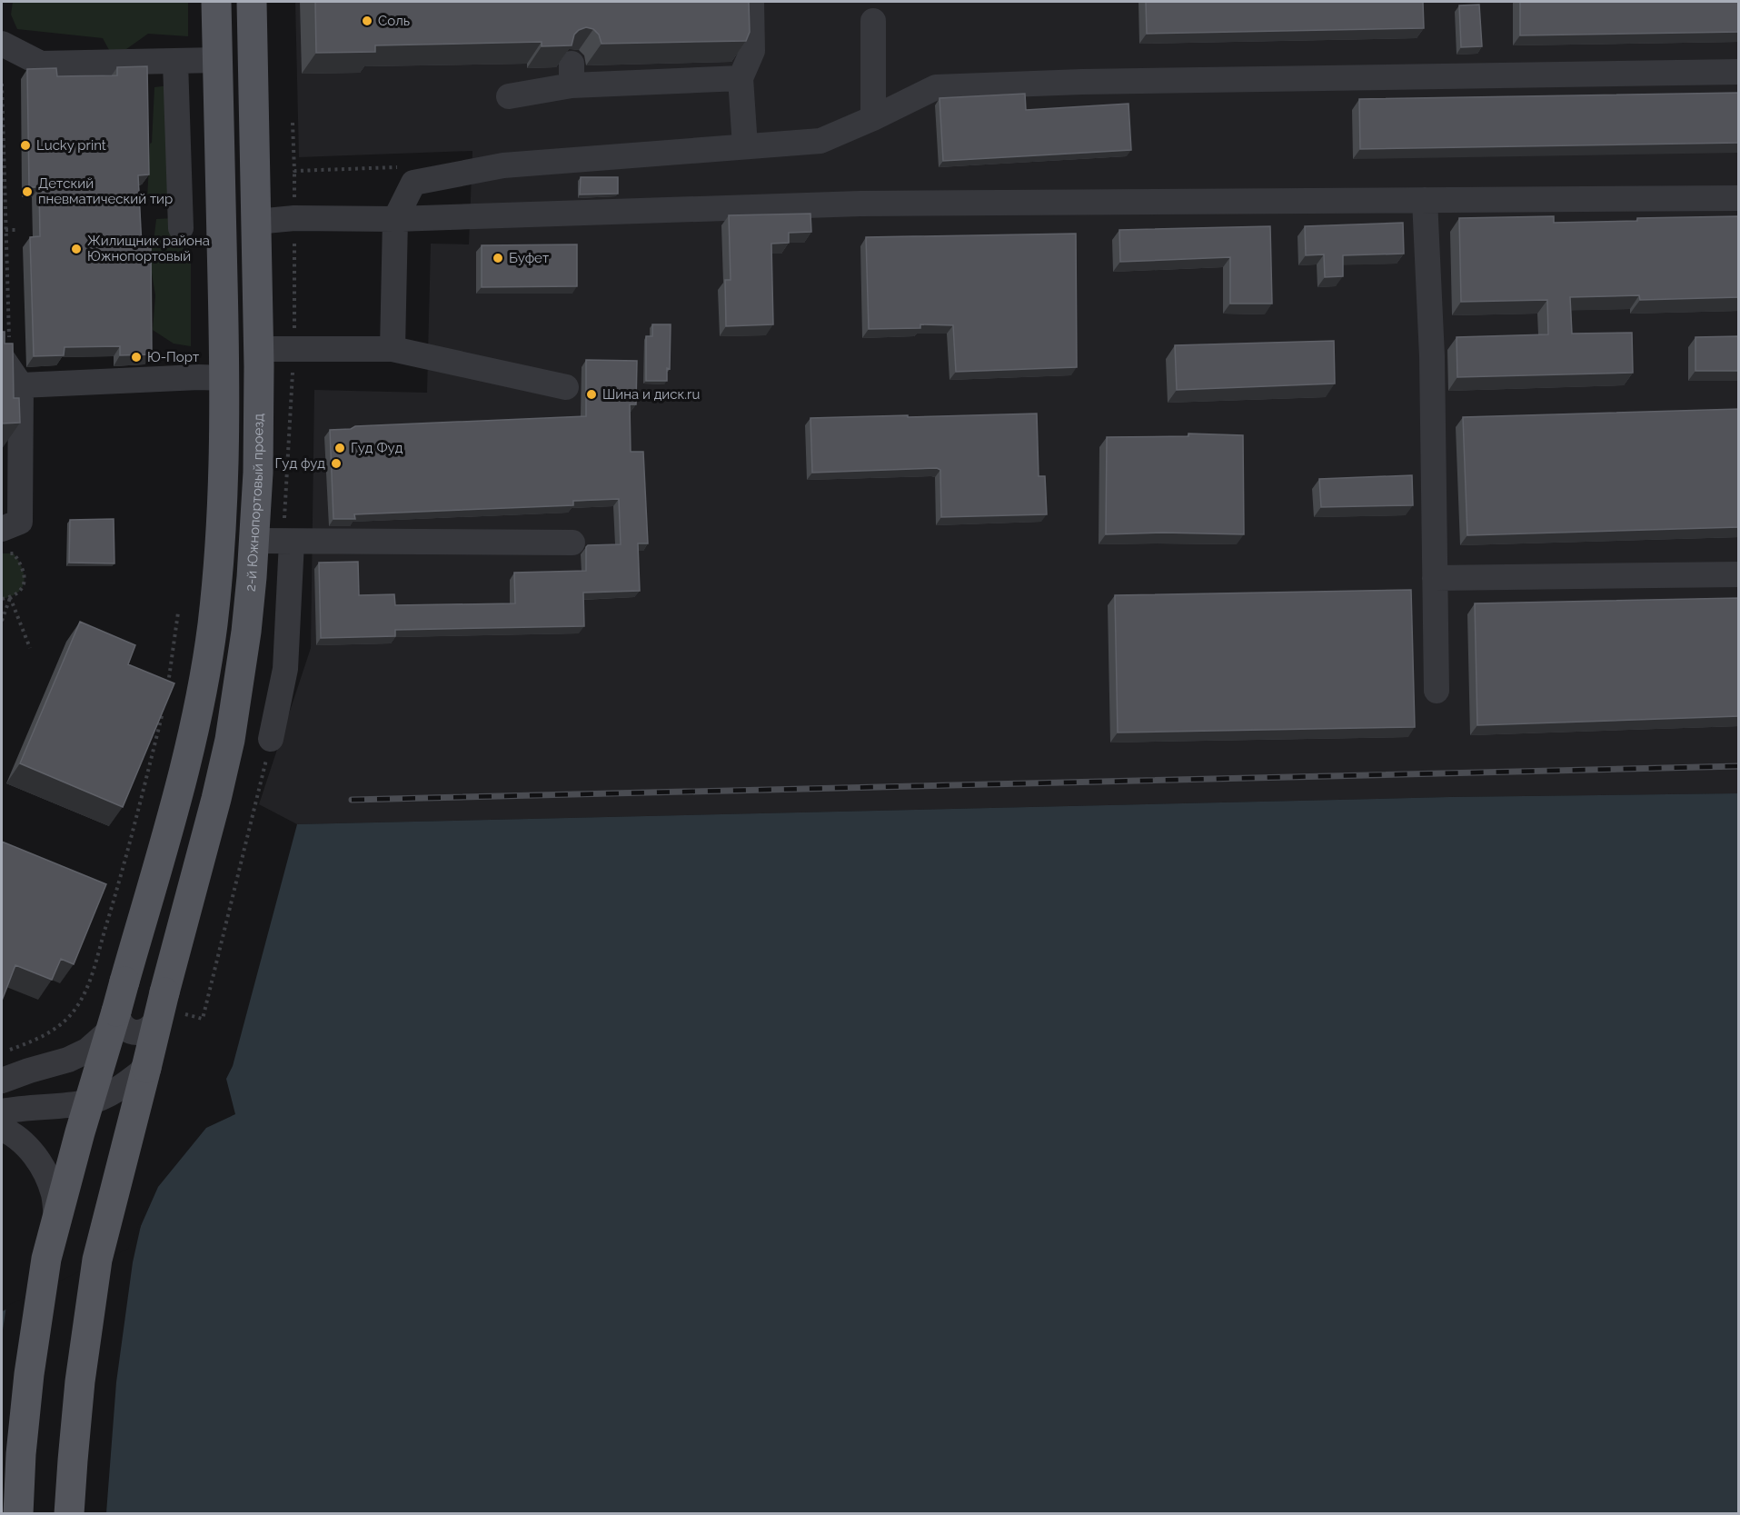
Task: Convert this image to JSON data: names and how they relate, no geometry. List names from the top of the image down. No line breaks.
{"streets":{"main road":["2-й Южнопортовый проезд"]},"places":["Соль","Lucky print","Детский пневматический тир","Жилищник района Южнопортовый","Буфет","Ю-Порт","Шина и диск.ru","Гуд Фуд","Гуд фуд"]}
